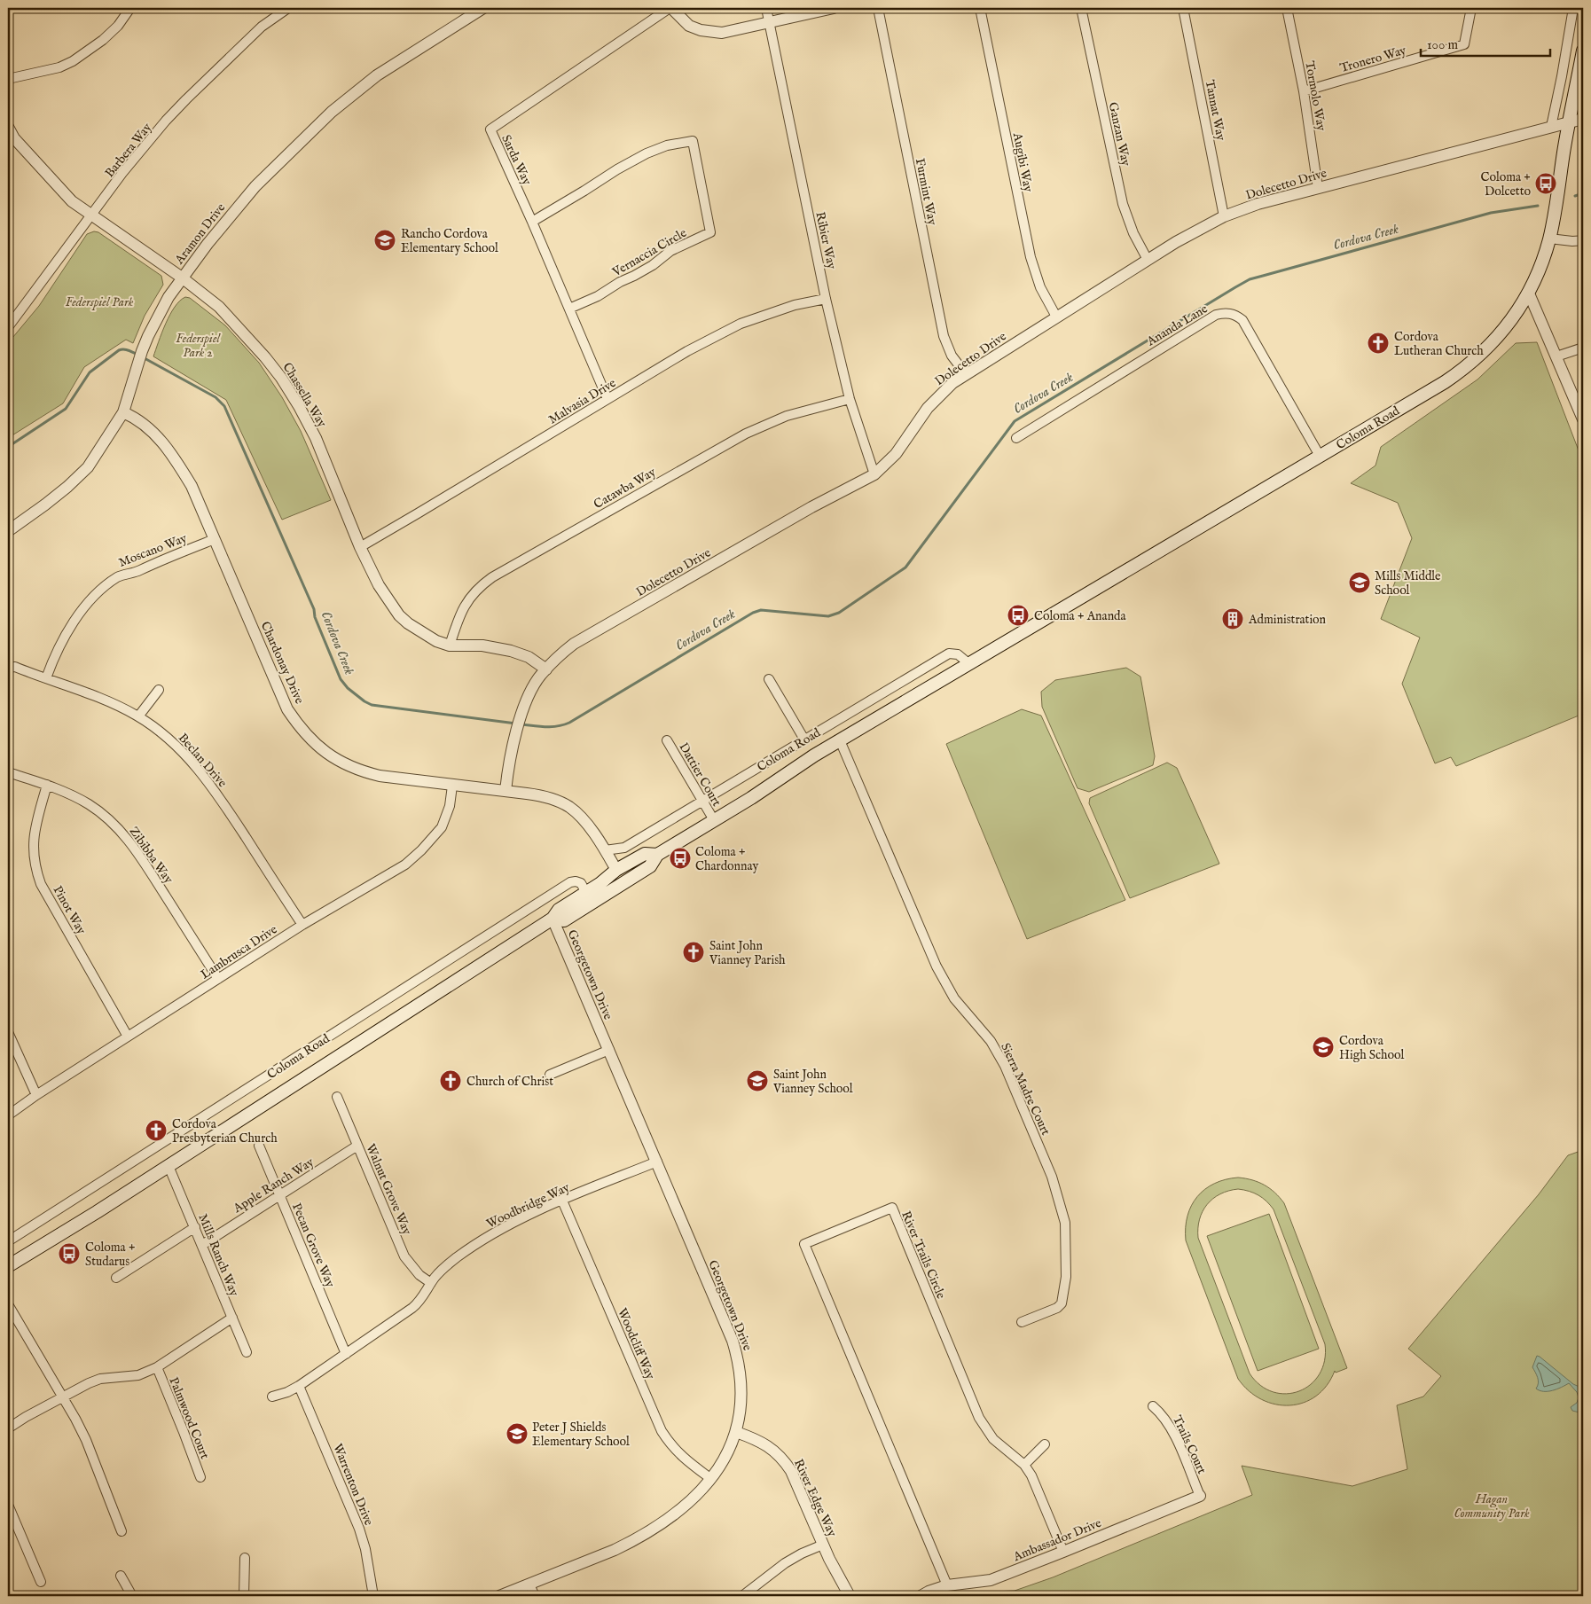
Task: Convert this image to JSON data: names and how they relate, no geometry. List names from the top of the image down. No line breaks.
{"streets":{"main road":["Coloma Road"],"street":["Tronero Way","Tormolo Way","Tannat Way","Ganzan Way","Barbera Way","Sarda Way","Augibi Way","Dolecetto Drive","Furmint Way","Aramon Drive","Ribier Way","Vernaccia Circle","Ananda Lane","Chassella Way","Malvasia Drive","Catawba Way","Moscano Way","Chardonay Drive","Beclan Drive","Dattier Court","Zibibba Way","Pinot Way","Lambrusca Drive","Georgetown Drive","Sierra Madre Court","Apple Ranch Way","Walnut Grove Way","Woodbridge Way","Pecan Grove Way","Mills Ranch Way","River Trails Circle","Woodcliff Way","Palmwood Court","Trails Court","Warrenton Drive","River Edge Way","Ambassador Drive"]},"crossings":[["Tronero Way","Tormolo Way"],["Tormolo Way","Dolecetto Drive"],["Tannat Way","Dolecetto Drive"],["Ganzan Way","Dolecetto Drive"],["Barbera Way","Chassella Way"],["Sarda Way","Vernaccia Circle"],["Sarda Way","Malvasia Drive"],["Augibi Way","Dolecetto Drive"],["Dolecetto Drive","Furmint Way"],["Dolecetto Drive","Ribier Way"],["Dolecetto Drive","Chassella Way"],["Dolecetto Drive","Coloma Road"],["Dolecetto Drive","Chardonay Drive"],["Aramon Drive","Chassella Way"],["Aramon Drive","Chardonay Drive"],["Ribier Way","Malvasia Drive"],["Ribier Way","Catawba Way"],["Ananda Lane","Coloma Road"],["Chassella Way","Malvasia Drive"],["Chassella Way","Catawba Way"],["Coloma Road","Chardonay Drive"],["Coloma Road","Dattier Court"],["Coloma Road","Georgetown Drive"],["Coloma Road","Sierra Madre Court"],["Coloma Road","Mills Ranch Way"],["Moscano Way","Chardonay Drive"],["Moscano Way","Beclan Drive"],["Chardonay Drive","Lambrusca Drive"],["Beclan Drive","Lambrusca Drive"],["Zibibba Way","Pinot Way"],["Zibibba Way","Lambrusca Drive"],["Pinot Way","Lambrusca Drive"],["Georgetown Drive","Woodbridge Way"],["Georgetown Drive","Woodcliff Way"],["Georgetown Drive","River Edge Way"],["Apple Ranch Way","Walnut Grove Way"],["Apple Ranch Way","Pecan Grove Way"],["Apple Ranch Way","Mills Ranch Way"],["Walnut Grove Way","Woodbridge Way"],["Woodbridge Way","Pecan Grove Way"],["Woodbridge Way","Woodcliff Way"],["Woodbridge Way","Warrenton Drive"],["River Trails Circle","Ambassador Drive"],["Trails Court","Ambassador Drive"]],"water":["Cordova Creek"],"parks":["Federspiel Park","Federspiel Park 2","Hagan Community Park"],"places":{"bus stop":["Coloma + Dolcetto","Coloma + Ananda","Coloma + Chardonnay","Coloma + Studarus"],"school or university":["Rancho Cordova Elementary School","Mills Middle School","Cordova High School","Saint John Vianney School","Peter J Shields Elementary School"],"church":["Cordova Lutheran Church","Saint John Vianney Parish","Church of Christ","Cordova Presbyterian Church"],"building":["Administration"]},"scale_bar":"100 m"}
